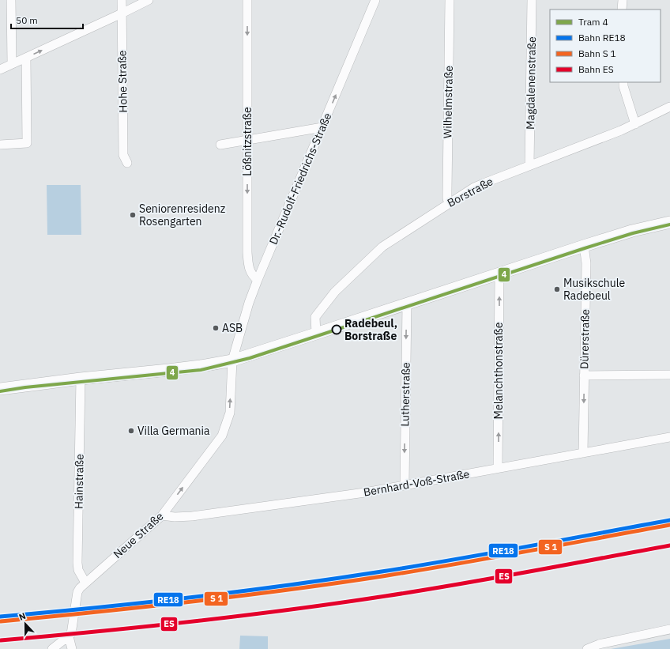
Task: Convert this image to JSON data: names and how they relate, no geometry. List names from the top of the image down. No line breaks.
{"streets":{"street":["Hohe Straße","Magdalenenstraße","Wilhelmstraße","Lößnitzstraße","Dr.-Rudolf-Friedrichs-Straße","Borstraße","Dürerstraße","Melanchthonstraße","Lutherstraße","Hainstraße","Bernhard-Voß-Straße","Neue Straße"]},"crossings":[["Magdalenenstraße","Borstraße"],["Wilhelmstraße","Borstraße"],["Lößnitzstraße","Dr.-Rudolf-Friedrichs-Straße"],["Dr.-Rudolf-Friedrichs-Straße","Neue Straße"],["Dürerstraße","Bernhard-Voß-Straße"],["Melanchthonstraße","Bernhard-Voß-Straße"],["Lutherstraße","Bernhard-Voß-Straße"],["Hainstraße","Neue Straße"],["Bernhard-Voß-Straße","Neue Straße"]],"one_way":["Lößnitzstraße","Dr.-Rudolf-Friedrichs-Straße","Melanchthonstraße","Lutherstraße","Neue Straße"],"places":["Seniorenresidenz Rosengarten","Musikschule Radebeul","ASB","Radebeul, Borstraße","Villa Germania"],"lines":["tram line 4","rail line RE18","rail line ES"],"legend":["Tram 4","Bahn RE18","Bahn S 1","Bahn ES"],"scale_bar":"50 m","north":"top"}
